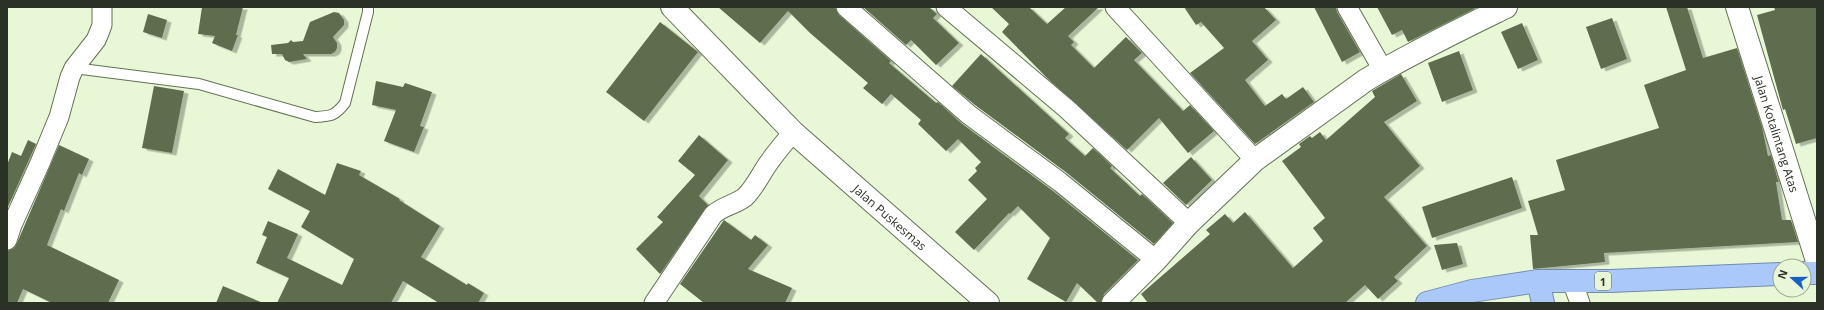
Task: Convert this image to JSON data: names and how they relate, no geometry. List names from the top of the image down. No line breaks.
{"streets":{"highway":["1"],"street":["Jalan Kotalintang Atas","Jalan Puskesmas"]},"north":"left"}
